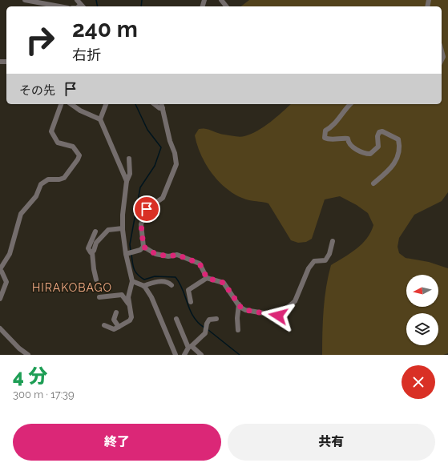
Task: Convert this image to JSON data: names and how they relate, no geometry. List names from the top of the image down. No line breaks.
{"districts":["HIRAKOBAGO"],"north":"left","page":{"turn":["240 m","右折"],"then":"その先","heading":["4 分","300 m · 17:39"],"buttons":["終了","共有"]}}
